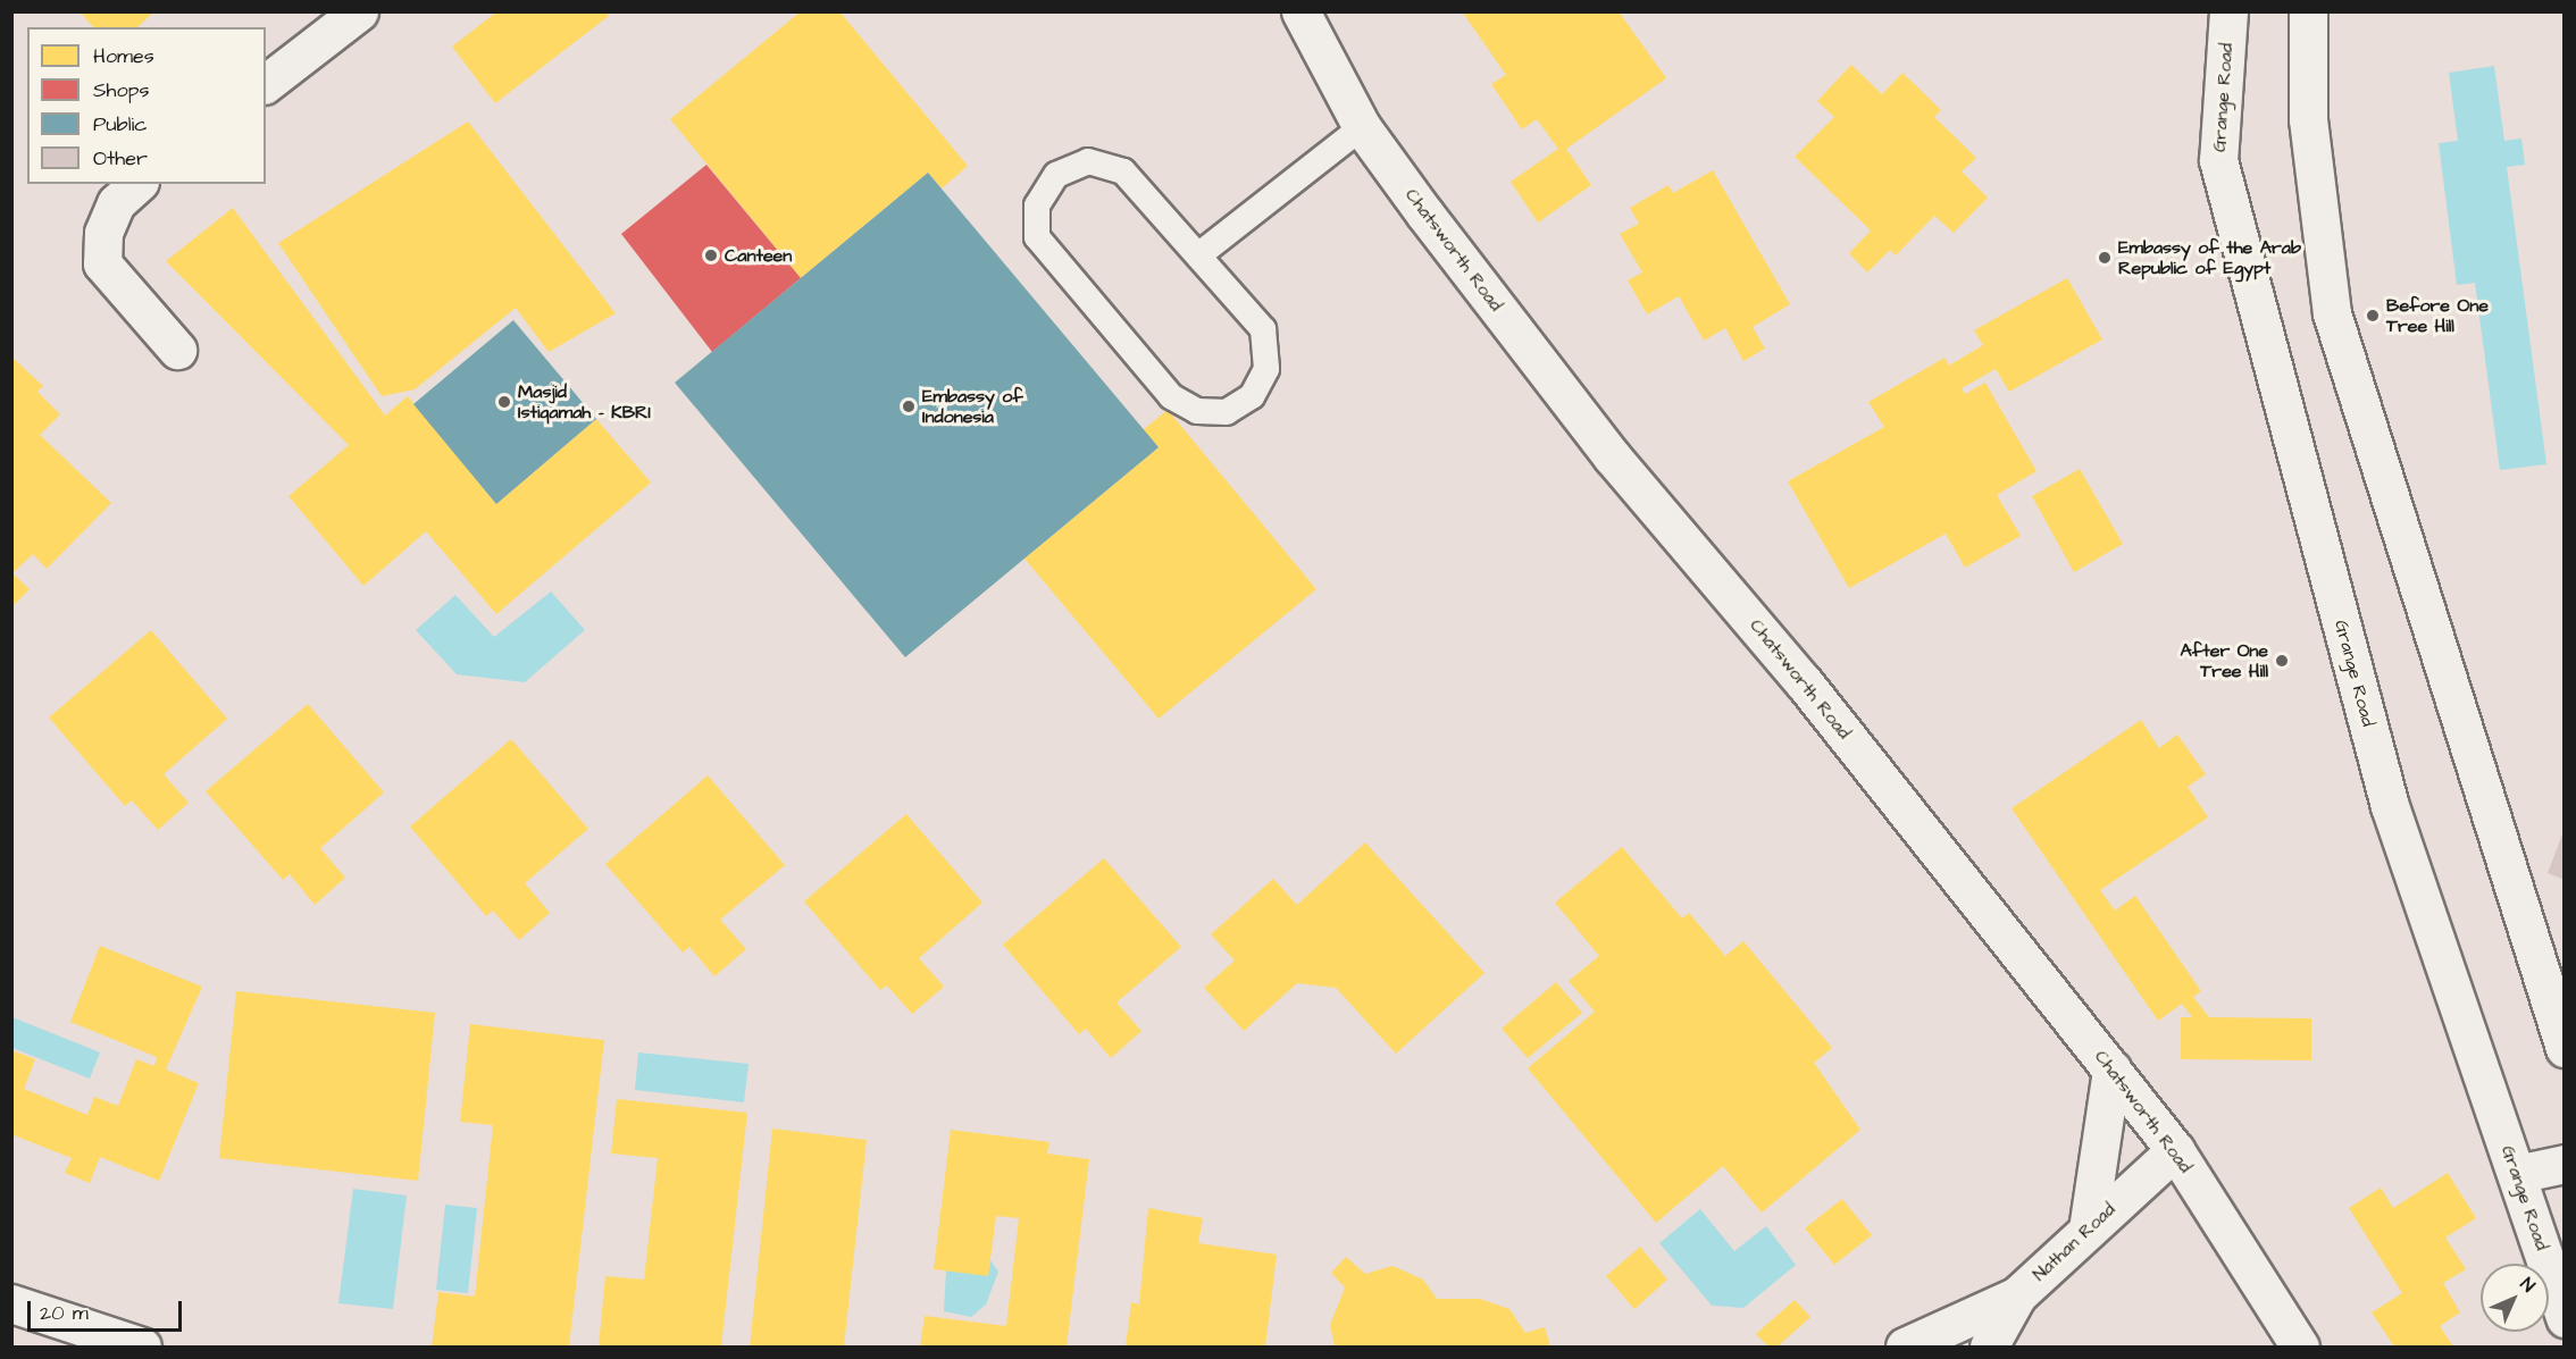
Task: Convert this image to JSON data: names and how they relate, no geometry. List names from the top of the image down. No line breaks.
{"streets":{"street":["Grange Road","Chatsworth Road","Nathan Road"]},"crossings":[["Chatsworth Road","Nathan Road"]],"places":["Canteen","Embassy of the Arab Republic of Egypt","Before One Tree Hill","Masjid Istiqamah - KBRI","Embassy of Indonesia","After One Tree Hill"],"legend":["Homes","Shops","Public","Other"],"scale_bar":"20 m","north":"top right"}
